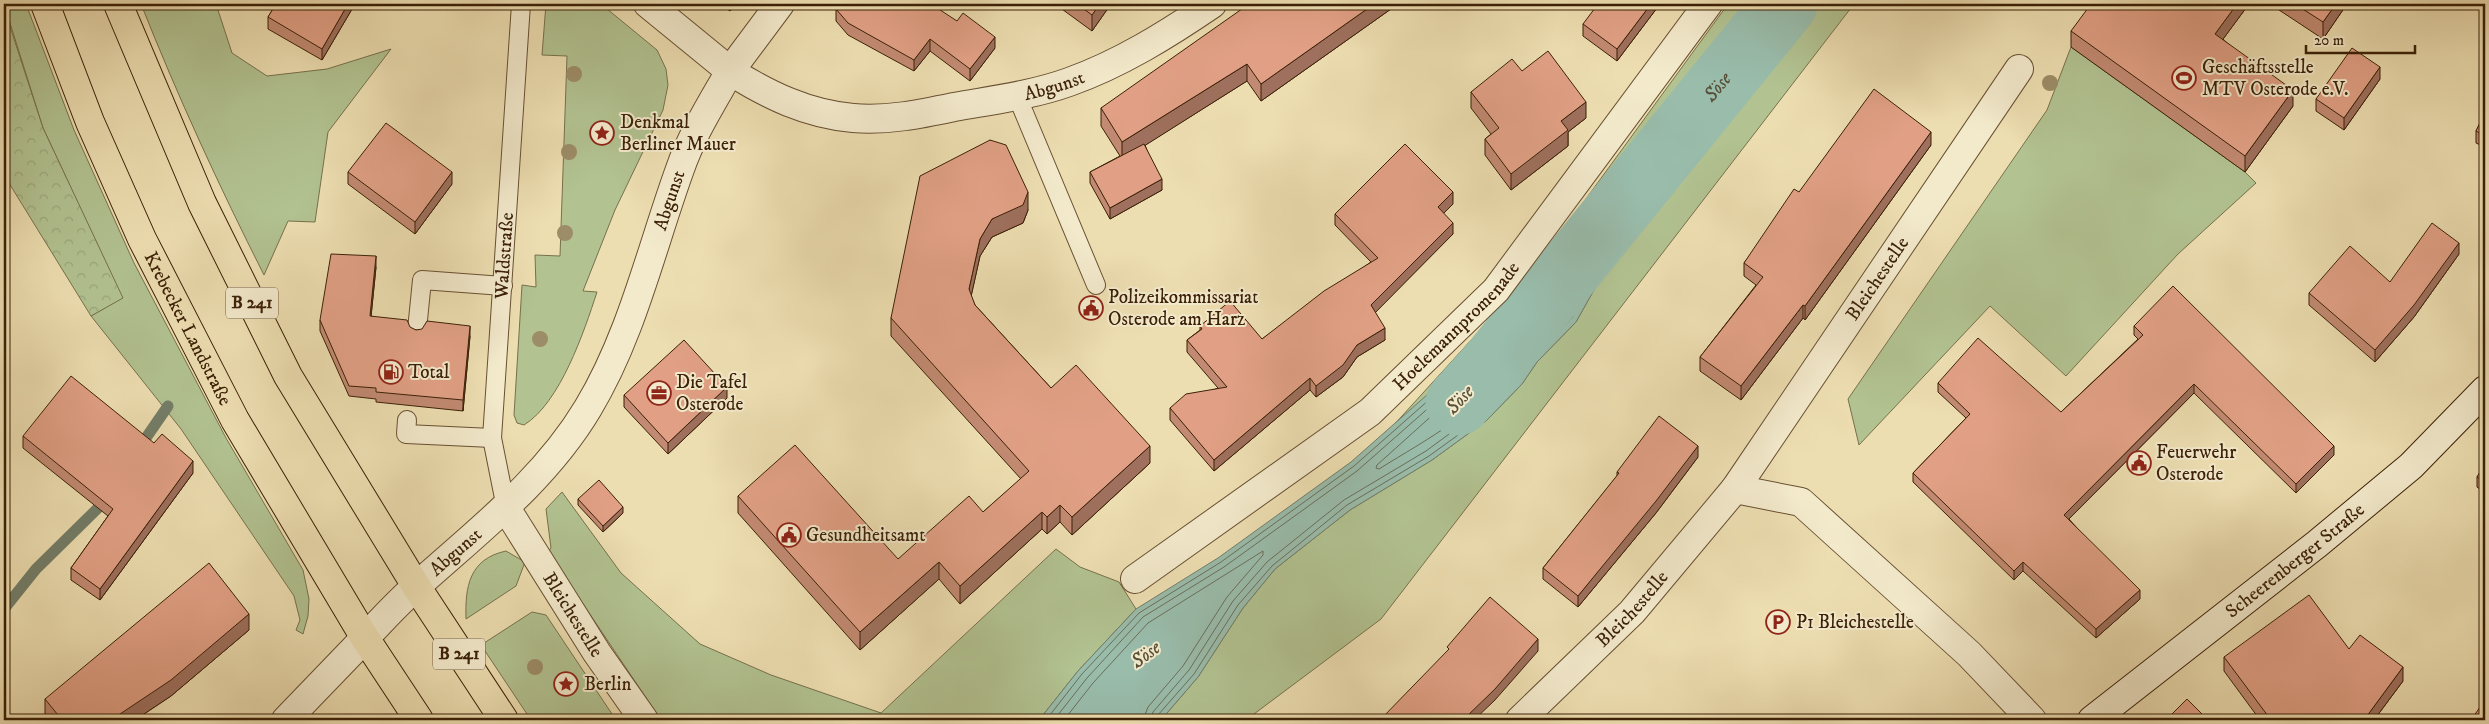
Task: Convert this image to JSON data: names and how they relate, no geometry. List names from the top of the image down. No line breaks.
{"streets":{"main road":["B 241","Krebecker Landstraße"],"street":["Abgunst","Bleichestelle","Hoelemannpromenade","Scheerenberger Straße"],"lane":["Waldstraße"]},"crossings":[["Abgunst","Waldstraße"],["Abgunst","Bleichestelle"],["Abgunst","B 241"],["Abgunst","Krebecker Landstraße"],["Waldstraße","Bleichestelle"]],"water":["Söse"],"places":{"sports":["Geschäftsstelle MTV Osterode e.V."],"place":["Denkmal Berliner Mauer","Berlin"],"public building":["Polizeikommissariat Osterode am Harz","Feuerwehr Osterode","Gesundheitsamt"],"fuel station":["Total"],"office":["Die Tafel Osterode"],"parking":["P1 Bleichestelle"]},"scale_bar":"20 m"}
